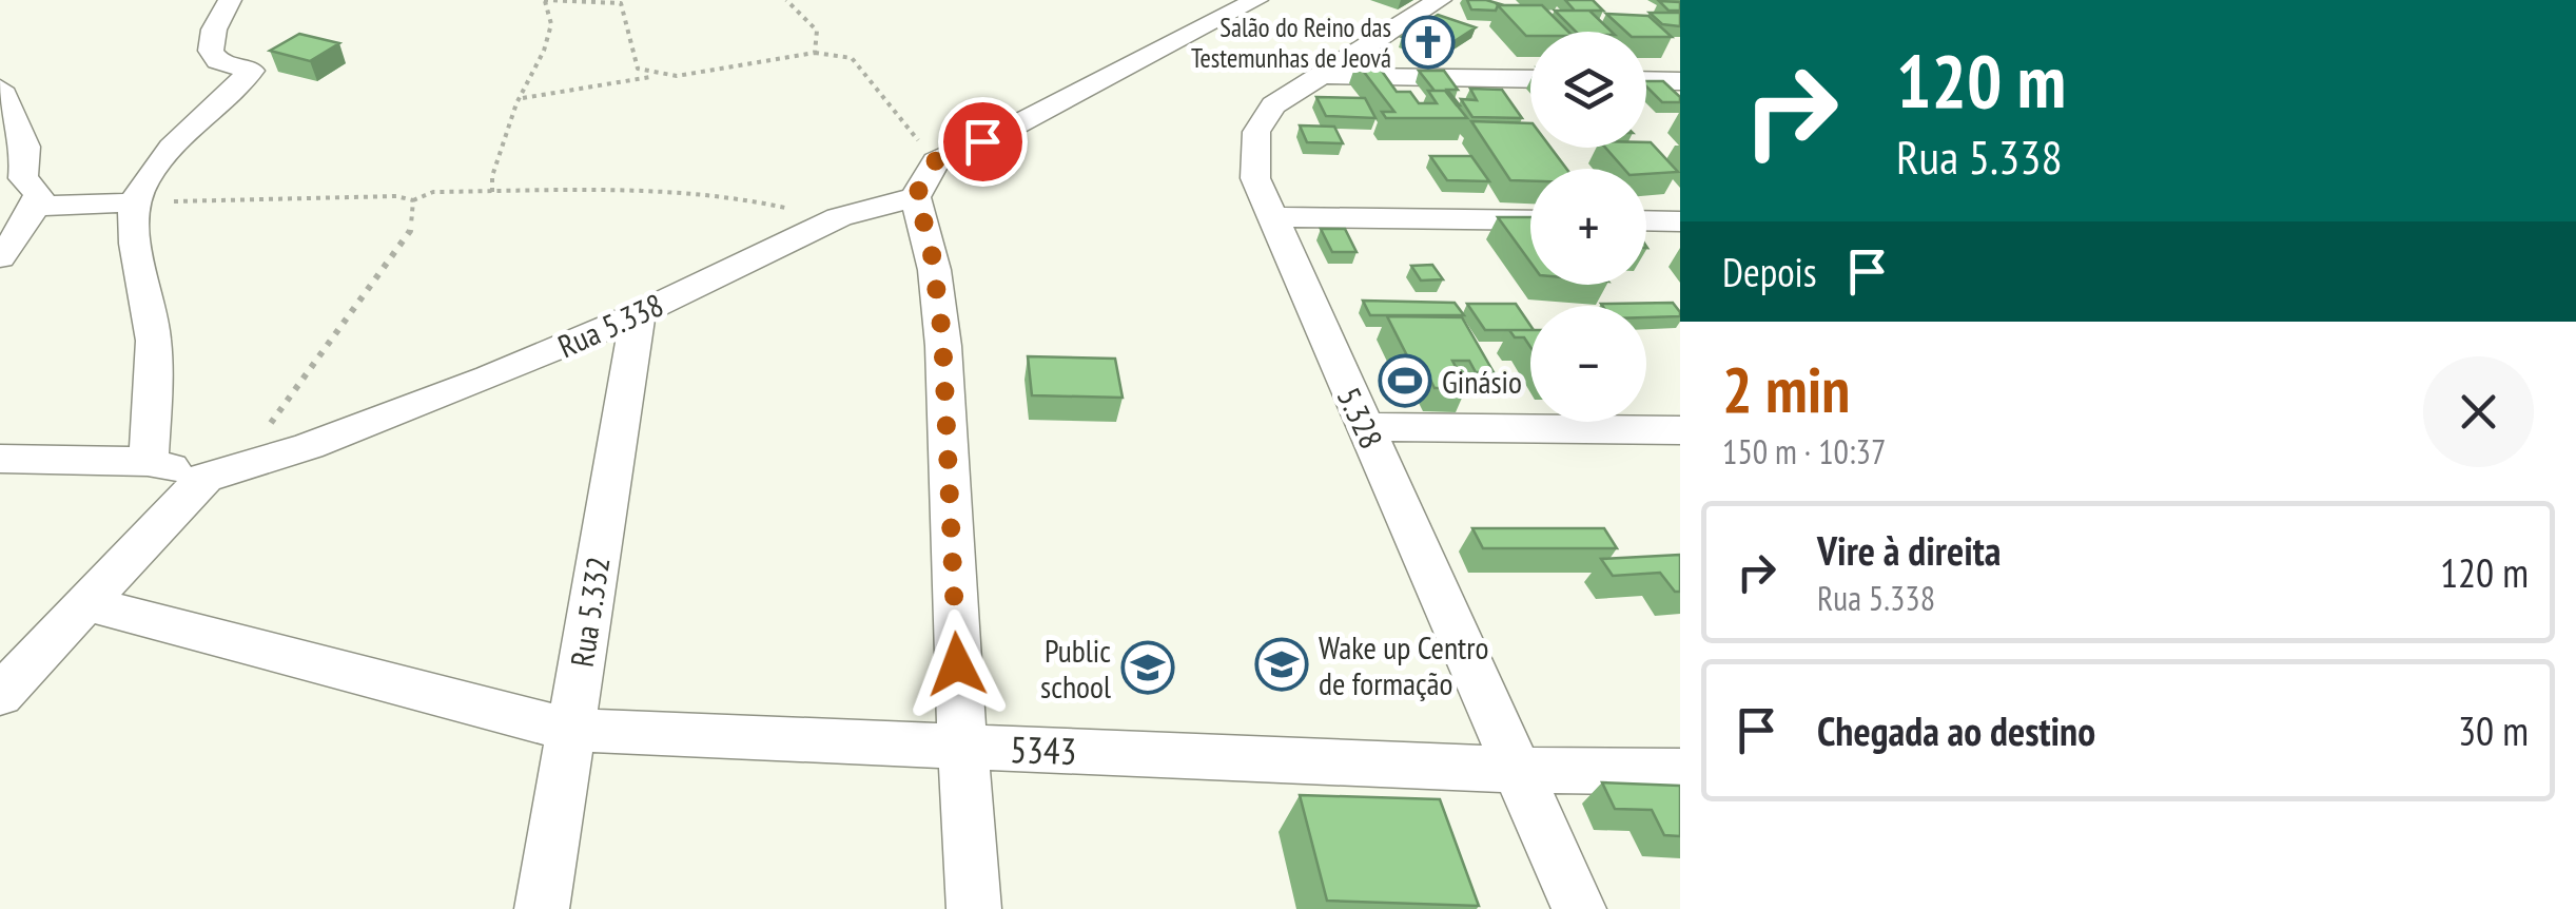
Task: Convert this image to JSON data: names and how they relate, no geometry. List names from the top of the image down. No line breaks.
{"streets":{"street":["Rua 5.338","5.328","Rua 5.332","5343"]},"crossings":[["Rua 5.338","Rua 5.332"],["Rua 5.338","5343"],["5.328","5343"],["Rua 5.332","5343"]],"places":{"church":["Salão do Reino das Testemunhas de Jeová"],"sports":["Ginásio"],"school or university":["Wake up Centro de formação","Public school"]},"page":{"turn":["120 m","Rua 5.338"],"map_buttons":["+","−"],"then":"Depois","heading":["2 min","150 m · 10:37"],"list":[{"name":"Vire à direita","note":"Rua 5.338","value":"120 m"},{"name":"Chegada ao destino","value":"30 m"}]}}
